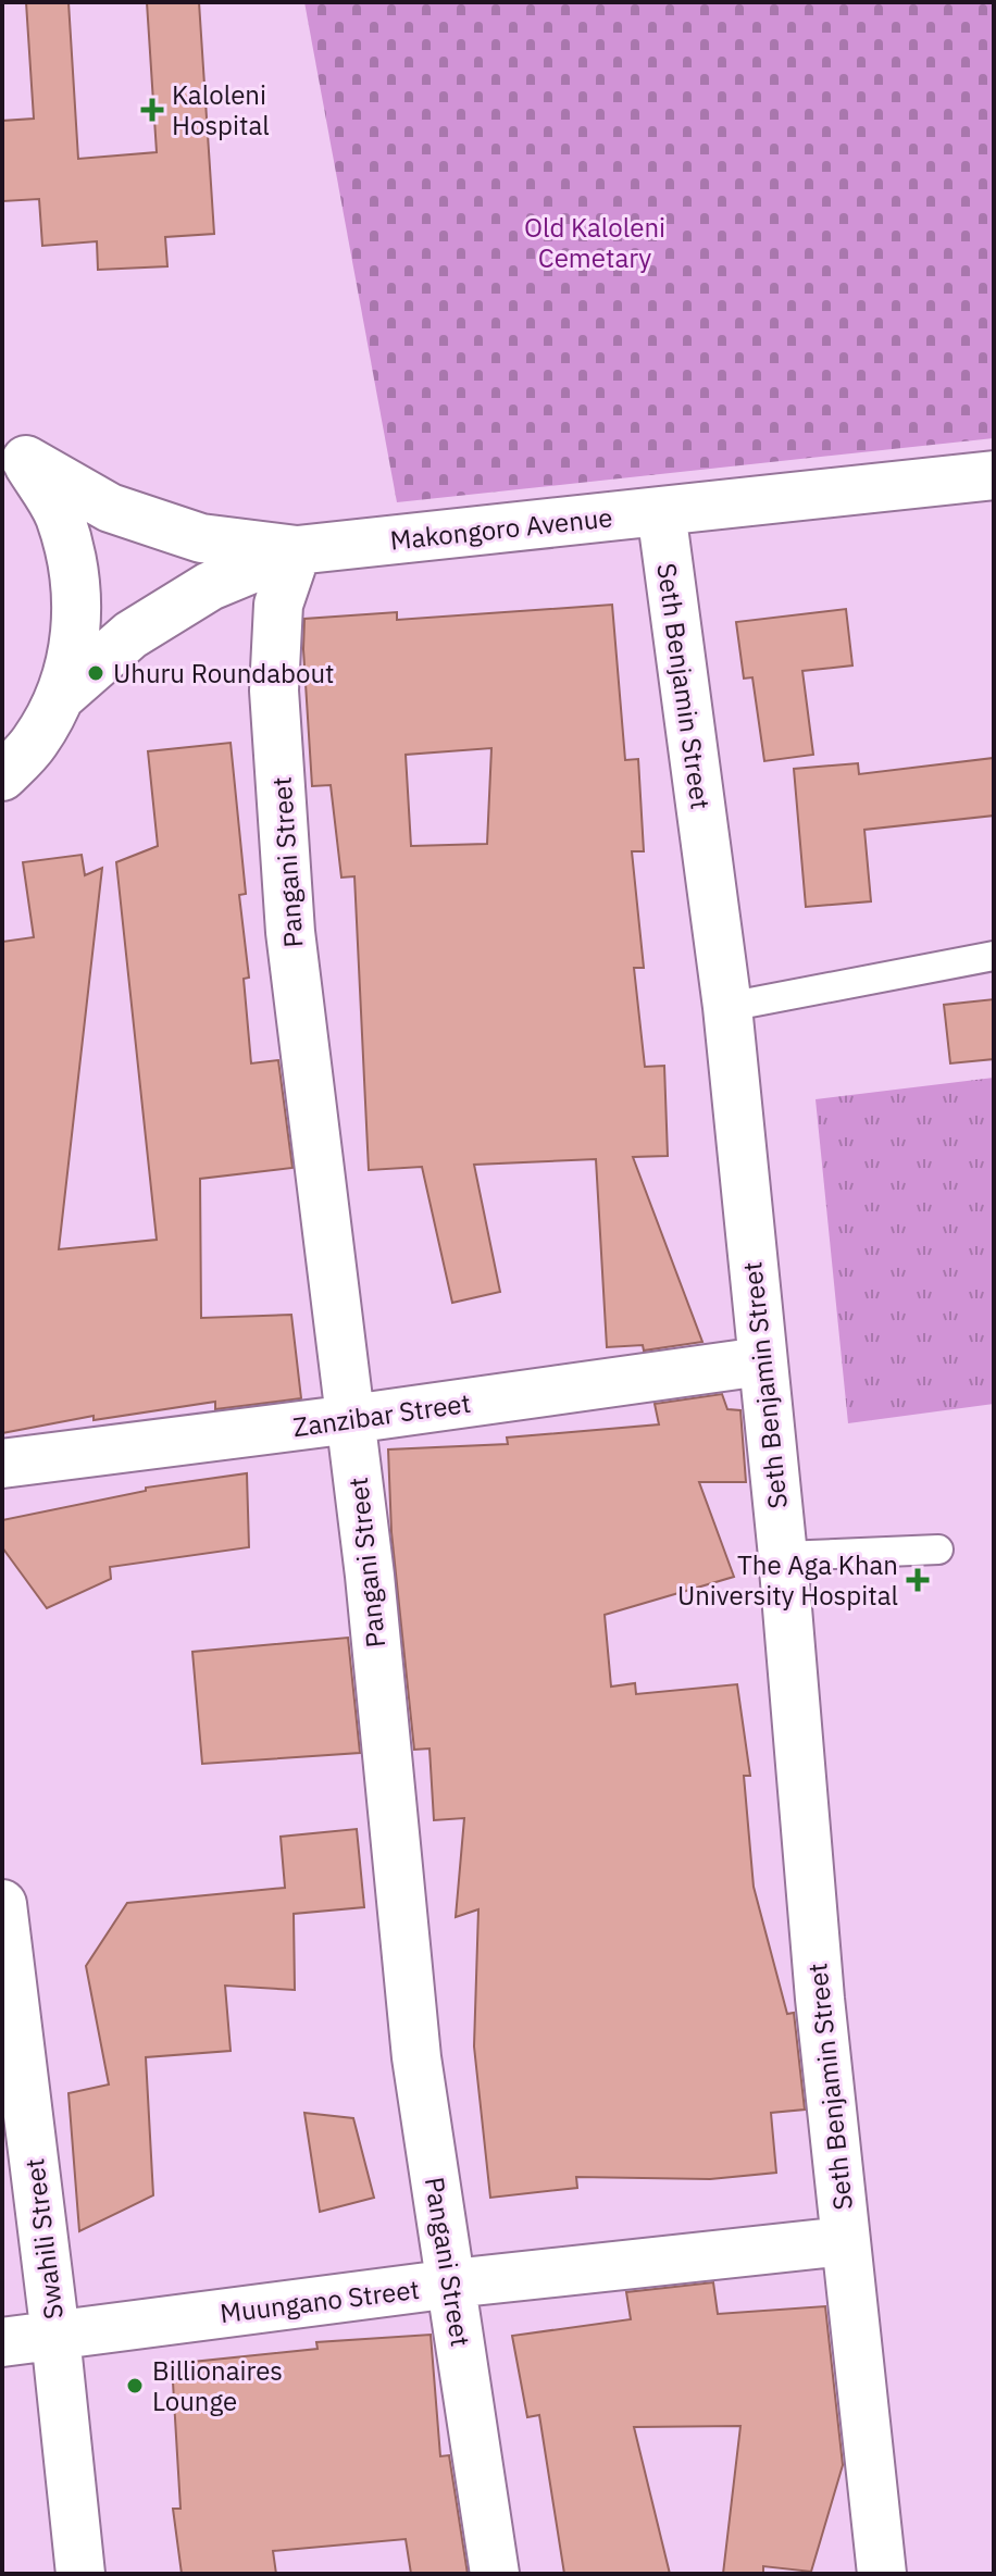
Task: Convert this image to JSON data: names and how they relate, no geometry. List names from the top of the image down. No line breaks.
{"streets":{"street":["Makongoro Avenue","Seth Benjamin Street","Pangani Street","Zanzibar Street","Swahili Street","Muungano Street"]},"crossings":[["Makongoro Avenue","Seth Benjamin Street"],["Makongoro Avenue","Pangani Street"],["Seth Benjamin Street","Zanzibar Street"],["Seth Benjamin Street","Muungano Street"],["Pangani Street","Zanzibar Street"],["Pangani Street","Muungano Street"],["Swahili Street","Muungano Street"]],"parks":["Old Kaloleni Cemetary"],"places":{"health":["Kaloleni Hospital","The Aga Khan University Hospital"],"other":["Uhuru Roundabout","Billionaires Lounge"]}}
